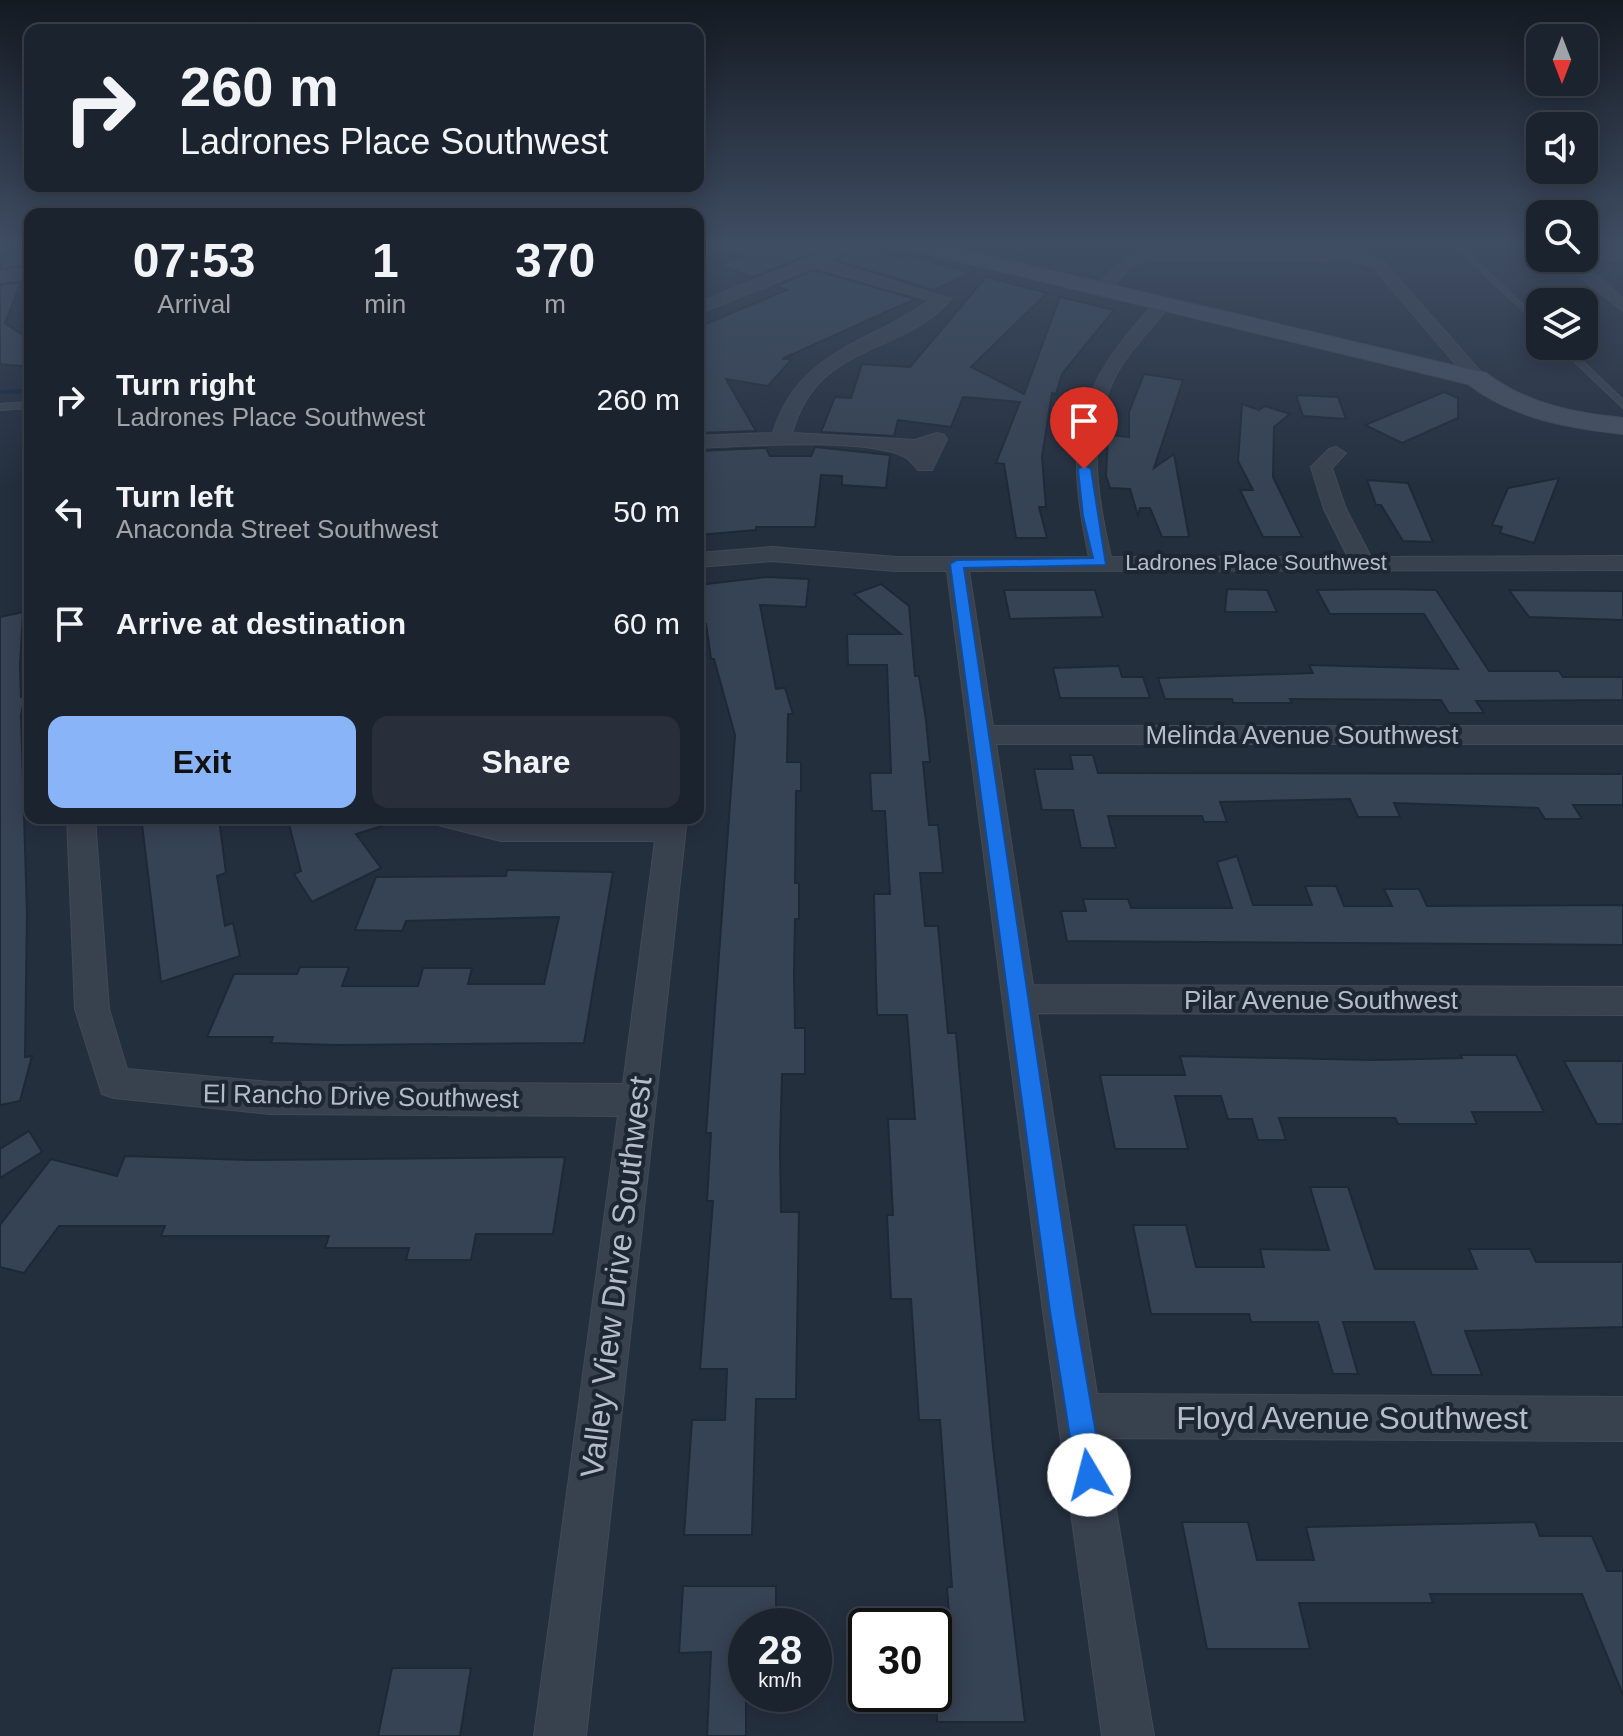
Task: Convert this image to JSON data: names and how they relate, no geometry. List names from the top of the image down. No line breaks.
{"streets":{"street":["Ladrones Place Southwest","Melinda Avenue Southwest","Pilar Avenue Southwest","El Rancho Drive Southwest","Valley View Drive Southwest","Floyd Avenue Southwest"]},"crossings":[["El Rancho Drive Southwest","Valley View Drive Southwest"]],"north":"bottom","page":{"turn":["260 m","Ladrones Place Southwest"],"eta":["07:53","Arrival","1","min","370","m"],"list":[{"name":"Turn right","note":"Ladrones Place Southwest","value":"260 m"},{"name":"Turn left","note":"Anaconda Street Southwest","value":"50 m"},{"name":"Arrive at destination","value":"60 m"}],"buttons":["Exit","Share"],"speed":"28 km/h","limit":"30"}}
